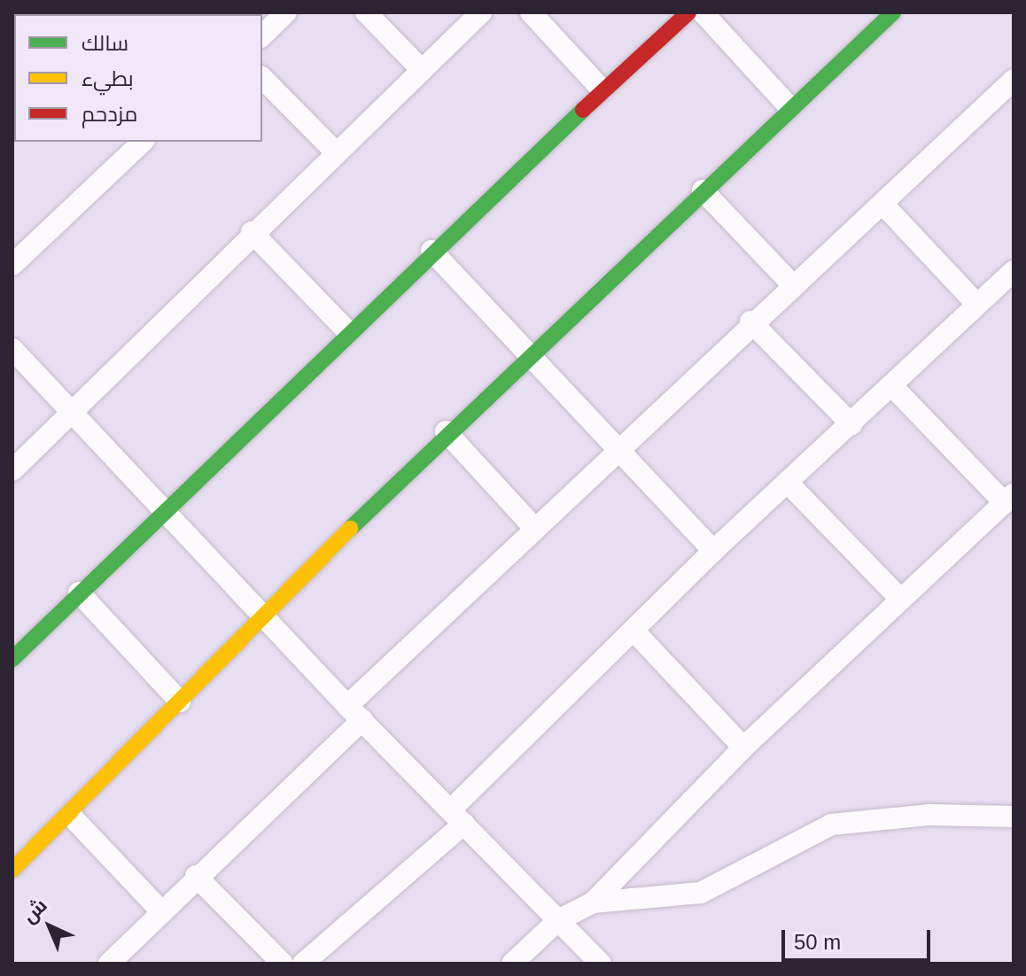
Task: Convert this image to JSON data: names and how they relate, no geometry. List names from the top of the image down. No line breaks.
{"legend":["سالك","بطيء","مزدحم"],"scale_bar":"50 m","north":"top left"}
